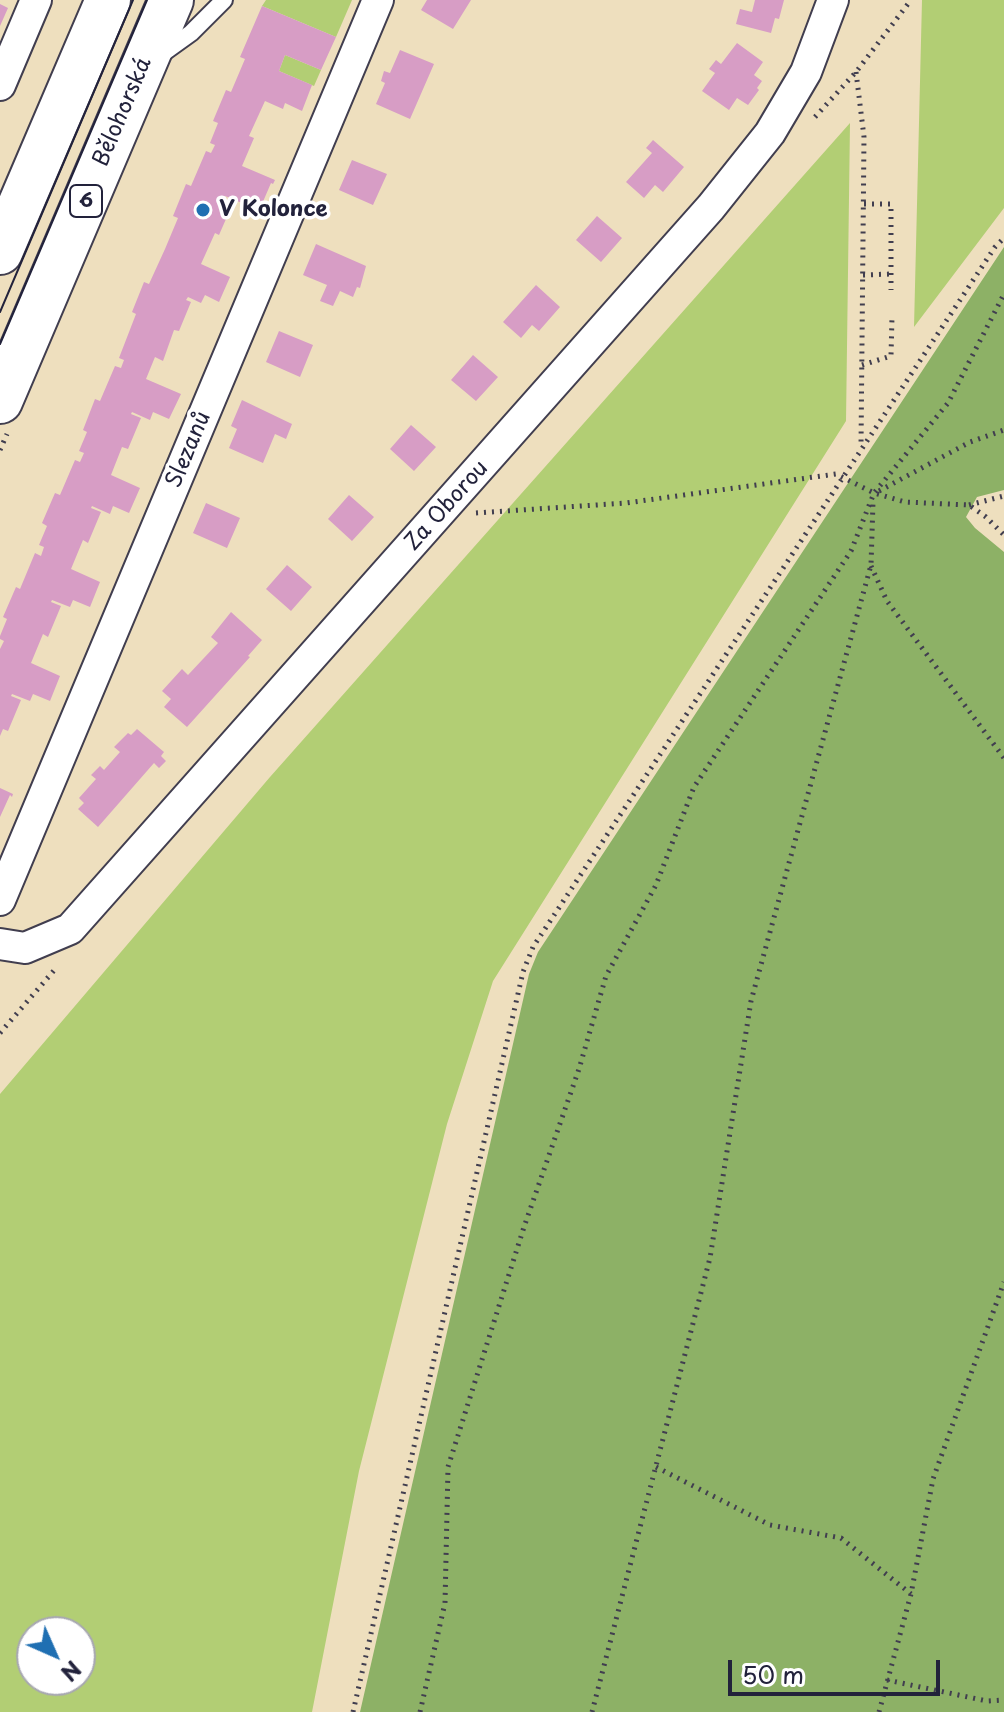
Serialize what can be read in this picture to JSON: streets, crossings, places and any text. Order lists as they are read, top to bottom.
{
  "streets": {
    "main road": ["Bělohorská", "6"],
    "street": ["Slezanů", "Za Oborou"]
  },
  "places": ["V Kolonce"],
  "scale_bar": "50 m",
  "north": "bottom right"
}
